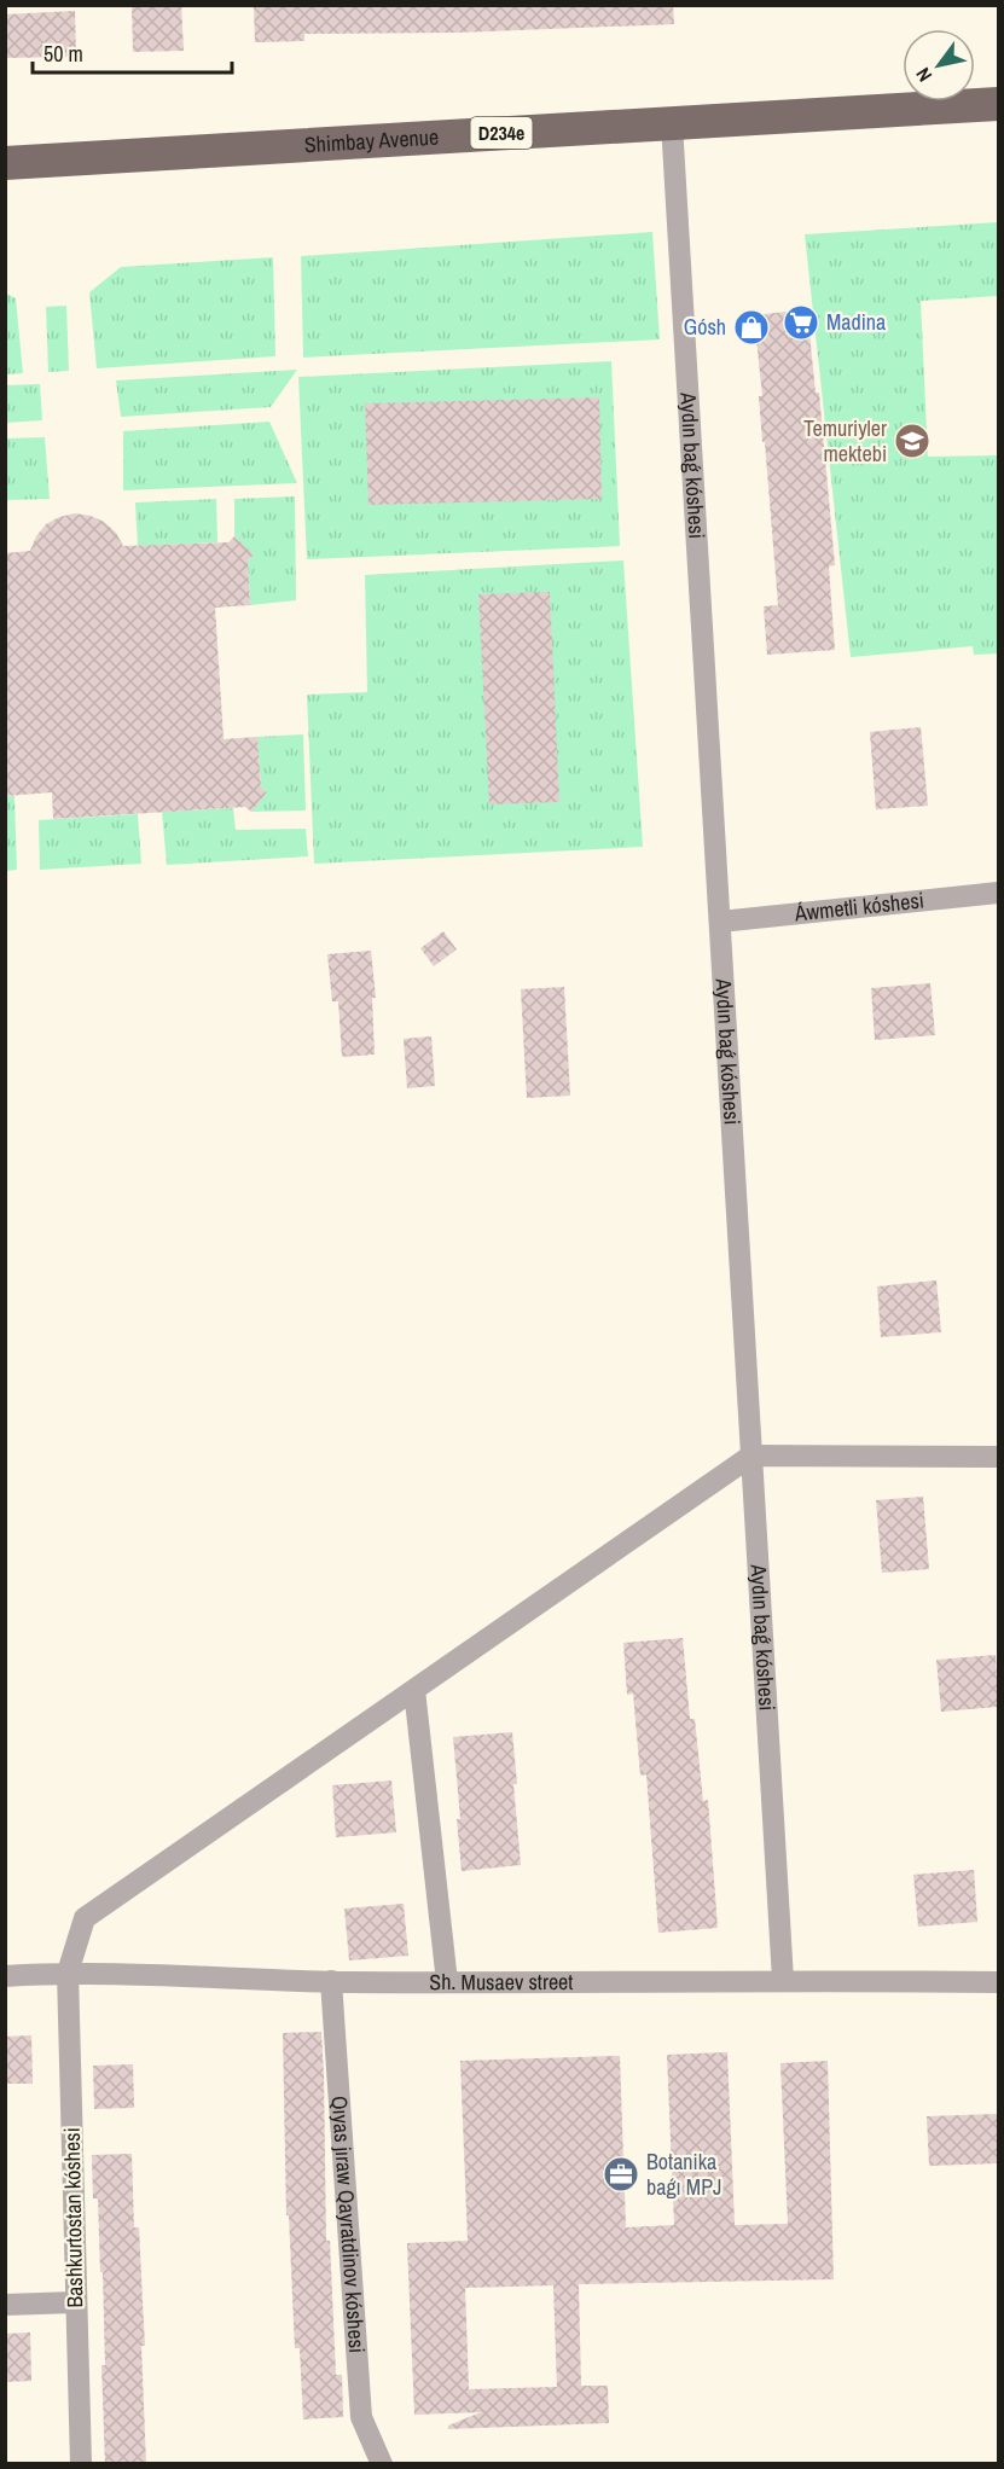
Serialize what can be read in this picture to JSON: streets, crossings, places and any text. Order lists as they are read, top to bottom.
{
  "streets": {
    "main road": ["D234e", "Shimbay Avenue"],
    "street": [
      "Aydın baǵ kóshesi",
      "Áwmetli kóshesi",
      "Sh. Musaev street",
      "Bashkurtostan kóshesi",
      "Qıyas jıraw Qayratdinov kóshesi"
    ]
  },
  "crossings": [
    ["Shimbay Avenue", "Aydın baǵ kóshesi"],
    ["Aydın baǵ kóshesi", "Áwmetli kóshesi"],
    ["Aydın baǵ kóshesi", "Sh. Musaev street"],
    ["Aydın baǵ kóshesi", "Bashkurtostan kóshesi"],
    ["Sh. Musaev street", "Bashkurtostan kóshesi"],
    ["Sh. Musaev street", "Qıyas jıraw Qayratdinov kóshesi"]
  ],
  "places": {
    "supermarket": ["Madina"],
    "shop": ["Gósh"],
    "school or university": ["Temuriyler mektebi"],
    "office": ["Botanika baǵı MPJ"]
  },
  "scale_bar": "50 m",
  "north": "bottom left"
}
